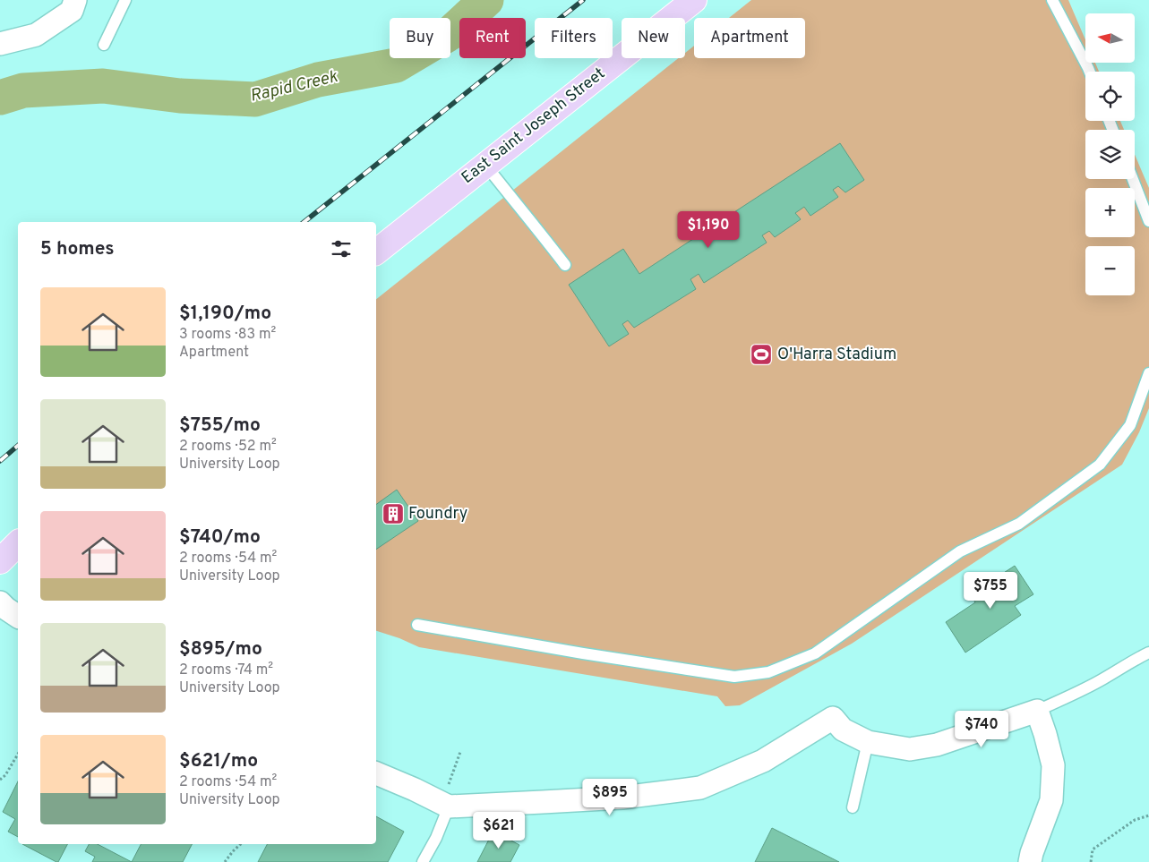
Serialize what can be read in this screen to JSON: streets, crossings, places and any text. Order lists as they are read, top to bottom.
{
  "streets": {
    "main road": ["East Saint Joseph Street"]
  },
  "water": ["Rapid Creek"],
  "places": {
    "sports": ["O'Harra Stadium"],
    "building": ["Foundry"]
  },
  "north": "left",
  "page": {
    "map_buttons": ["+", "−"],
    "chip": [
      "Buy",
      "Rent",
      "Filters",
      "New",
      "Apartment"
    ],
    "price": [
      "$1,190",
      "$755",
      "$740",
      "$895",
      "$621"
    ],
    "heading": "5 homes",
    "list": [
      {
        "name": "$1,190/mo",
        "note": "3 rooms · 83 m² · Apartment"
      },
      {
        "name": "$755/mo",
        "note": "2 rooms · 52 m² · University Loop"
      },
      {
        "name": "$740/mo",
        "note": "2 rooms · 54 m² · University Loop"
      },
      {
        "name": "$895/mo",
        "note": "2 rooms · 74 m² · University Loop"
      },
      {
        "name": "$621/mo",
        "note": "2 rooms · 54 m² · University Loop"
      }
    ]
  }
}
